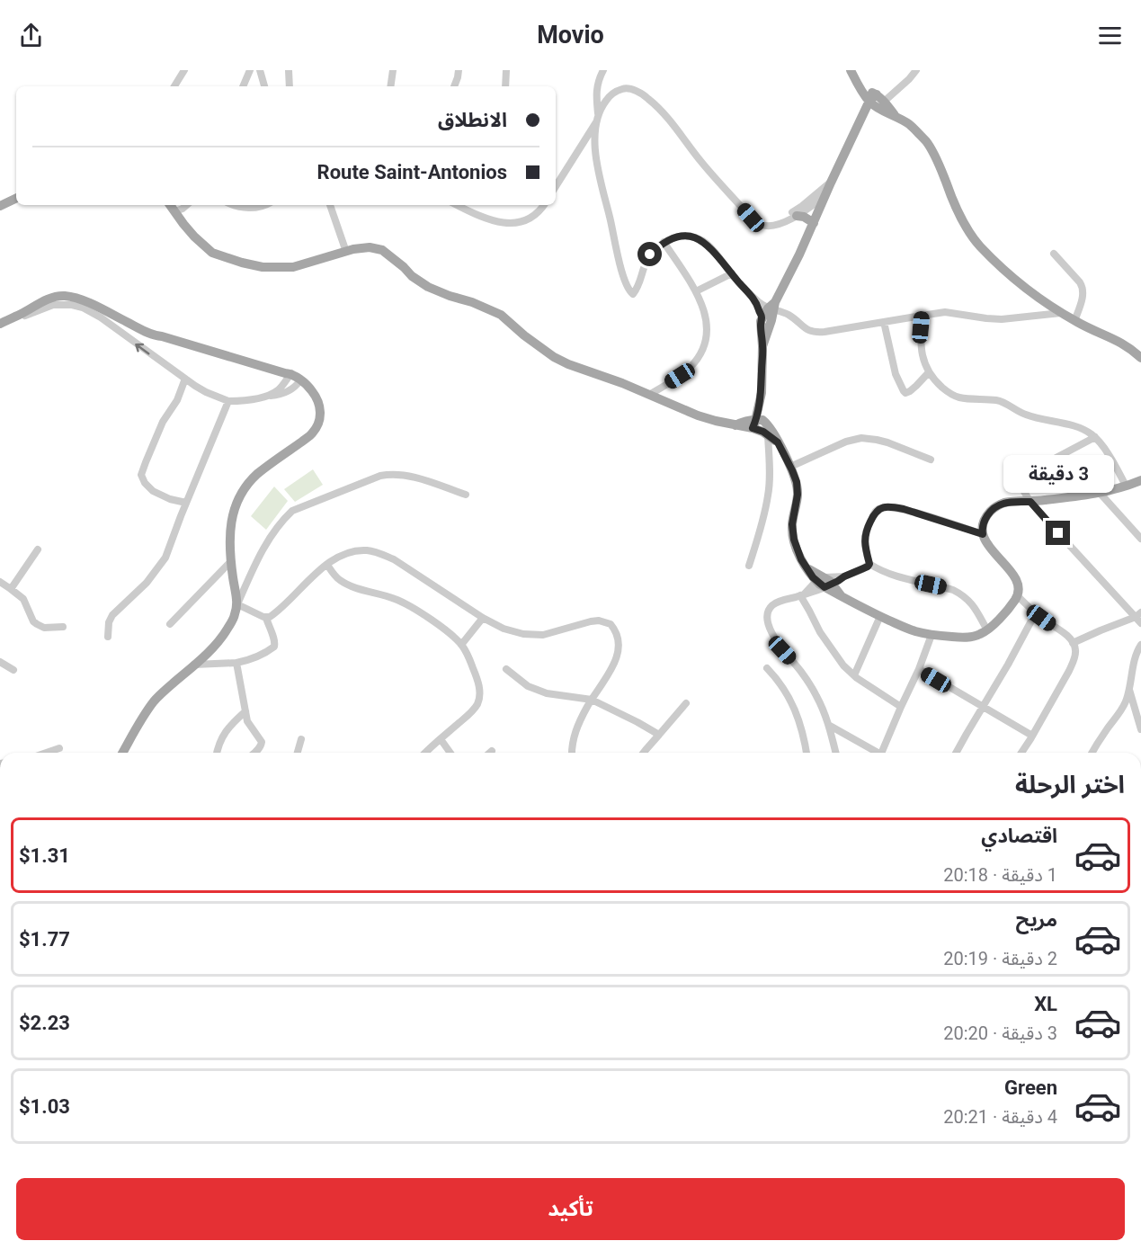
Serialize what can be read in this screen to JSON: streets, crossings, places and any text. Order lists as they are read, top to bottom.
{
  "page": {
    "header": "Movio",
    "banner": ["الانطلاق", "Route Saint-Antonios"],
    "bubble": "3 دقيقة",
    "heading": "اختر الرحلة",
    "list": [
      {
        "name": "اقتصادي",
        "note": "1 دقيقة · 20:18",
        "value": "$1.31"
      },
      {
        "name": "مريح",
        "note": "2 دقيقة · 20:19",
        "value": "$1.77"
      },
      {
        "name": "XL",
        "note": "3 دقيقة · 20:20",
        "value": "$2.23"
      },
      {
        "name": "Green",
        "note": "4 دقيقة · 20:21",
        "value": "$1.03"
      }
    ],
    "buttons": "تأكيد"
  }
}
